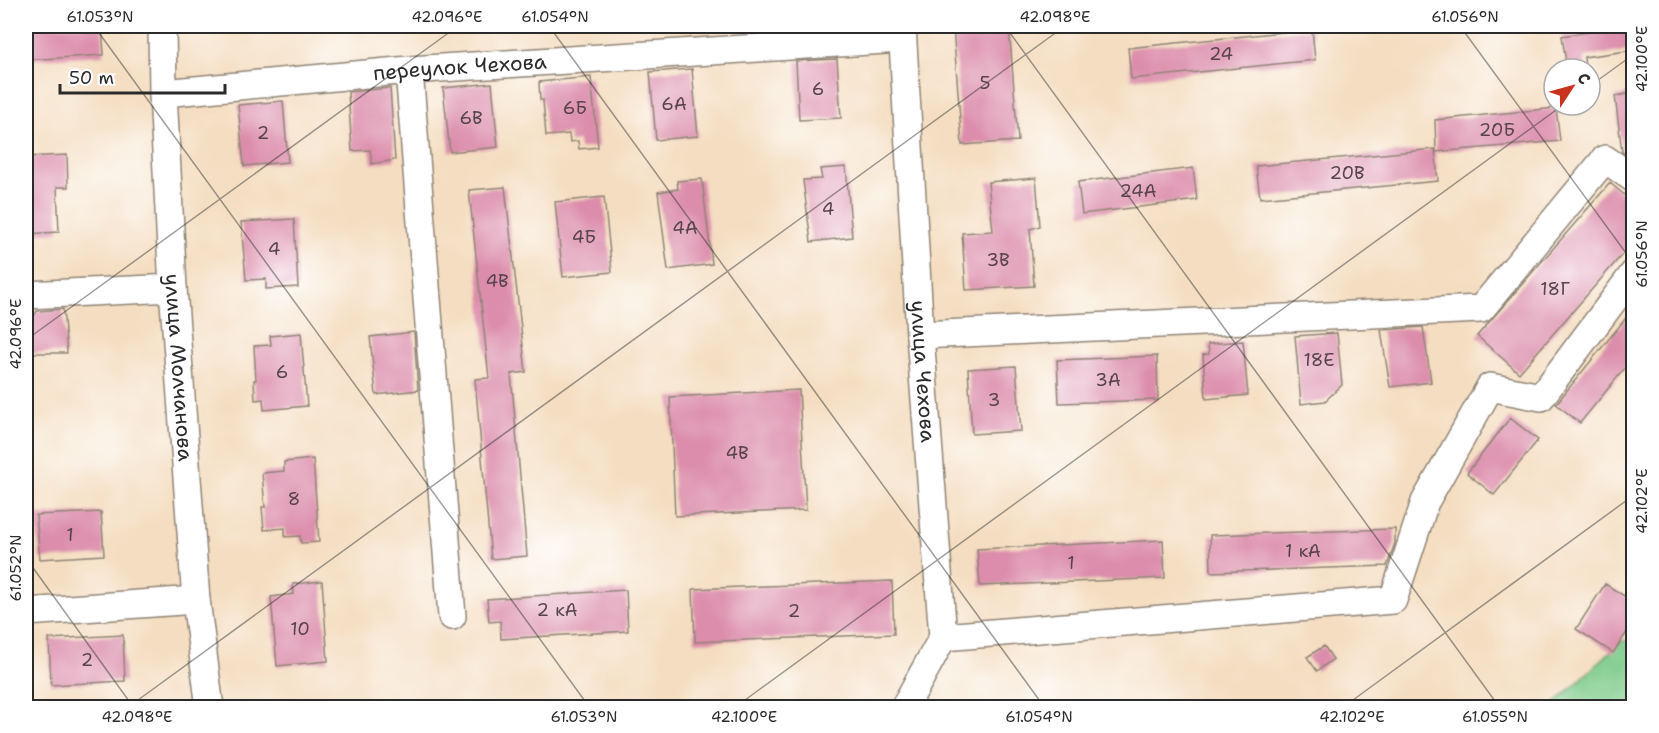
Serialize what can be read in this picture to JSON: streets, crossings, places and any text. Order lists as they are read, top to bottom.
{
  "streets": {
    "street": ["переулок Чехова", "улица Молчанова", "улица Чехова"]
  },
  "crossings": [
    ["переулок Чехова", "улица Молчанова"],
    ["переулок Чехова", "улица Чехова"]
  ],
  "house_numbers": [
    "24",
    "5",
    "6",
    "6А",
    "6Б",
    "6В",
    "20Б",
    "2",
    "20В",
    "24А",
    "4",
    "4А",
    "4Б",
    "4",
    "3В",
    "4В",
    "18Г",
    "18Е",
    "6",
    "3А",
    "3",
    "4В",
    "8",
    "1",
    "1 кА",
    "1",
    "2 кА",
    "2",
    "10",
    "2"
  ],
  "scale_bar": "50 m",
  "north": "top right",
  "coordinates": [
    "61.053°N",
    "42.096°E",
    "61.054°N",
    "42.098°E",
    "61.056°N",
    "42.100°E",
    "42.102°E",
    "61.052°N",
    "61.055°N"
  ]
}
